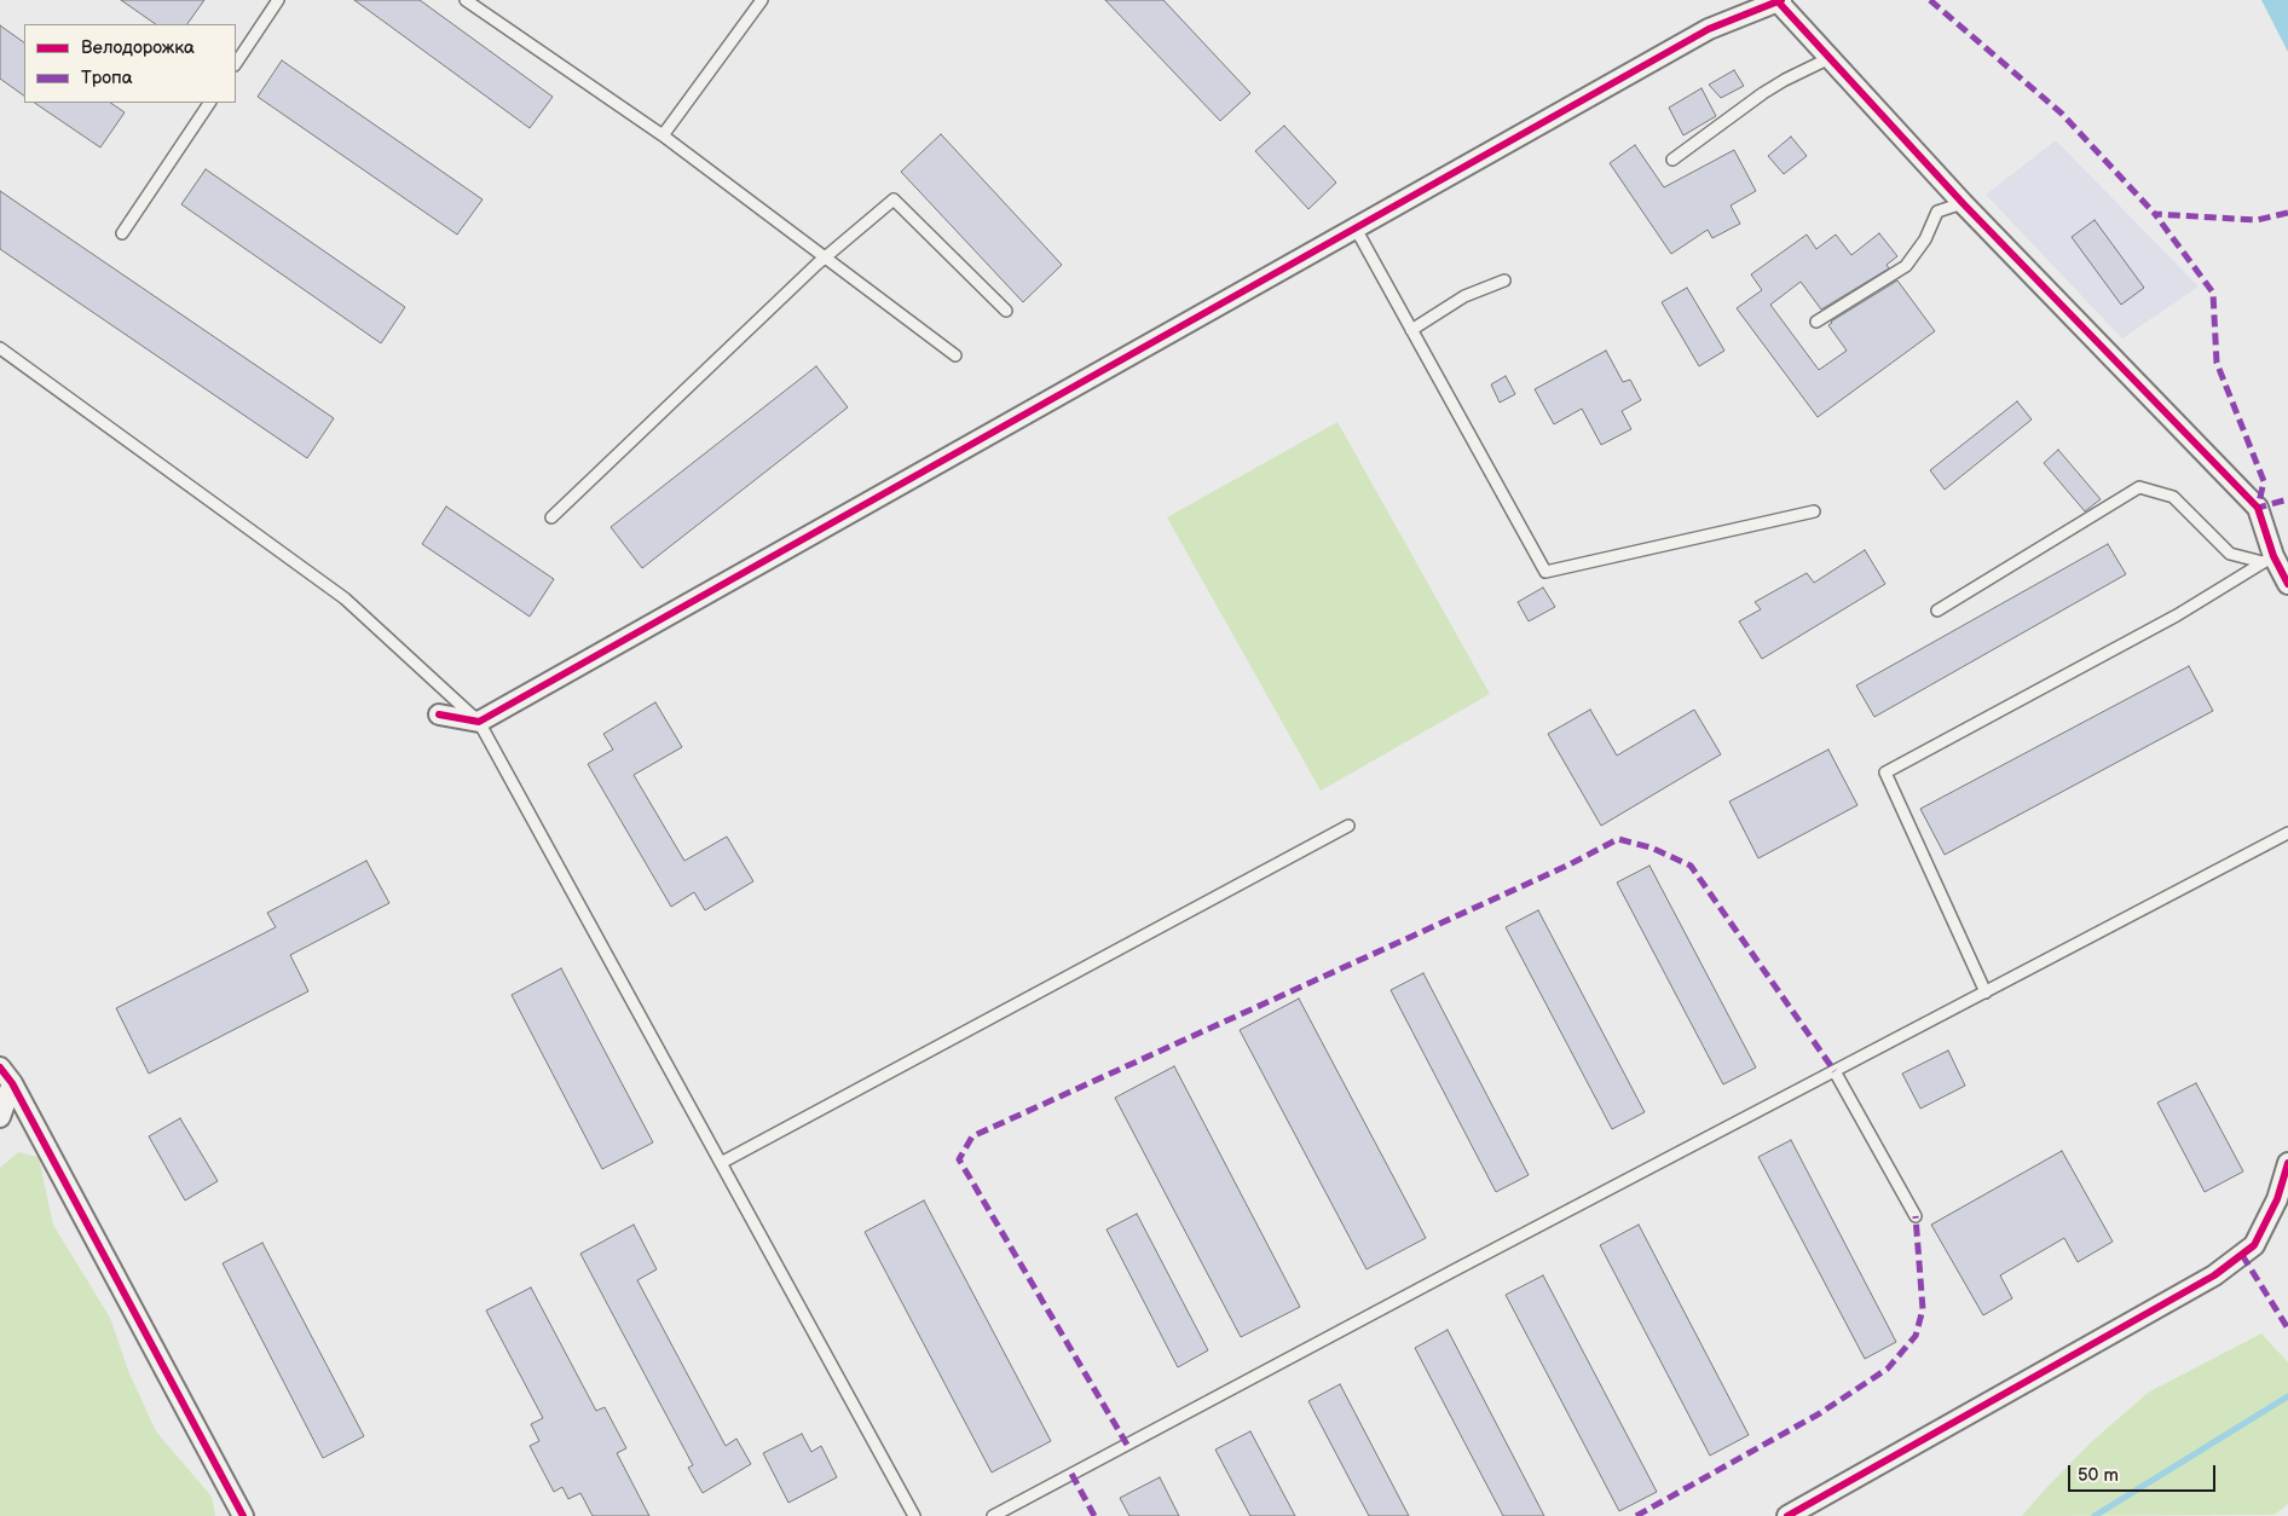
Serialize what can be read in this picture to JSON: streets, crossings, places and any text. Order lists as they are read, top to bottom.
{
  "legend": ["Велодорожка", "Тропа"],
  "scale_bar": "50 m"
}
